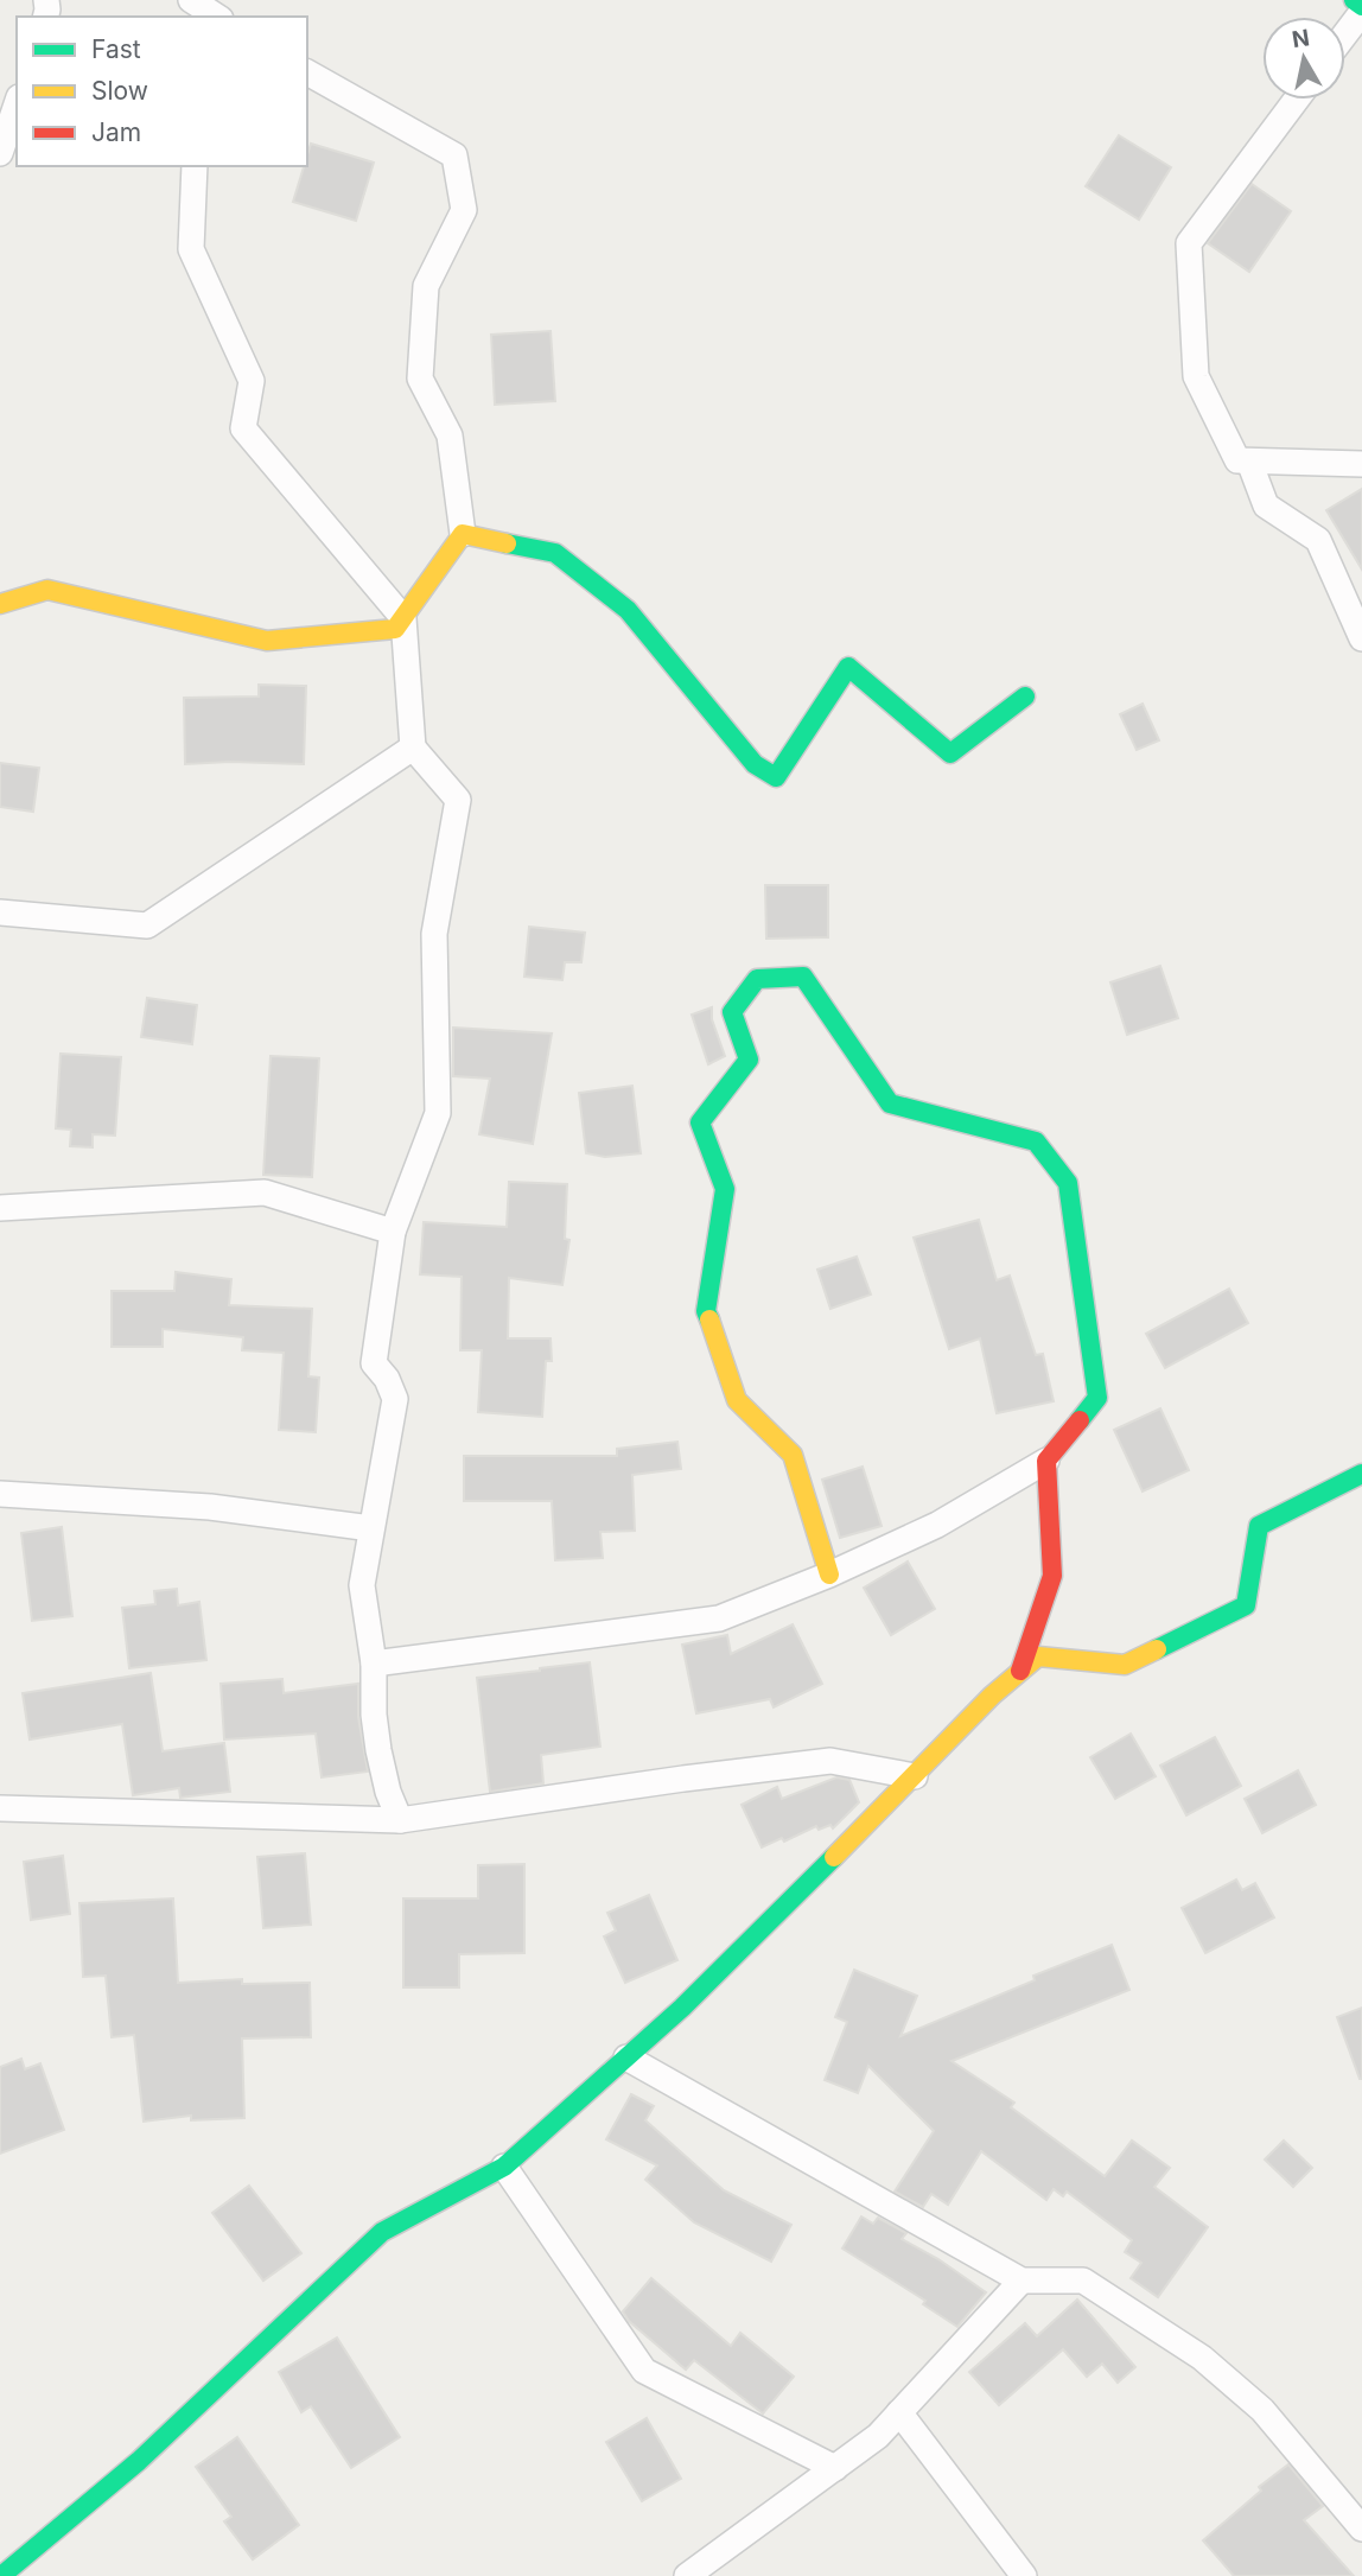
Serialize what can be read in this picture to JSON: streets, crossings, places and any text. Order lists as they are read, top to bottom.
{
  "legend": ["Fast", "Slow", "Jam"],
  "north": "top"
}
